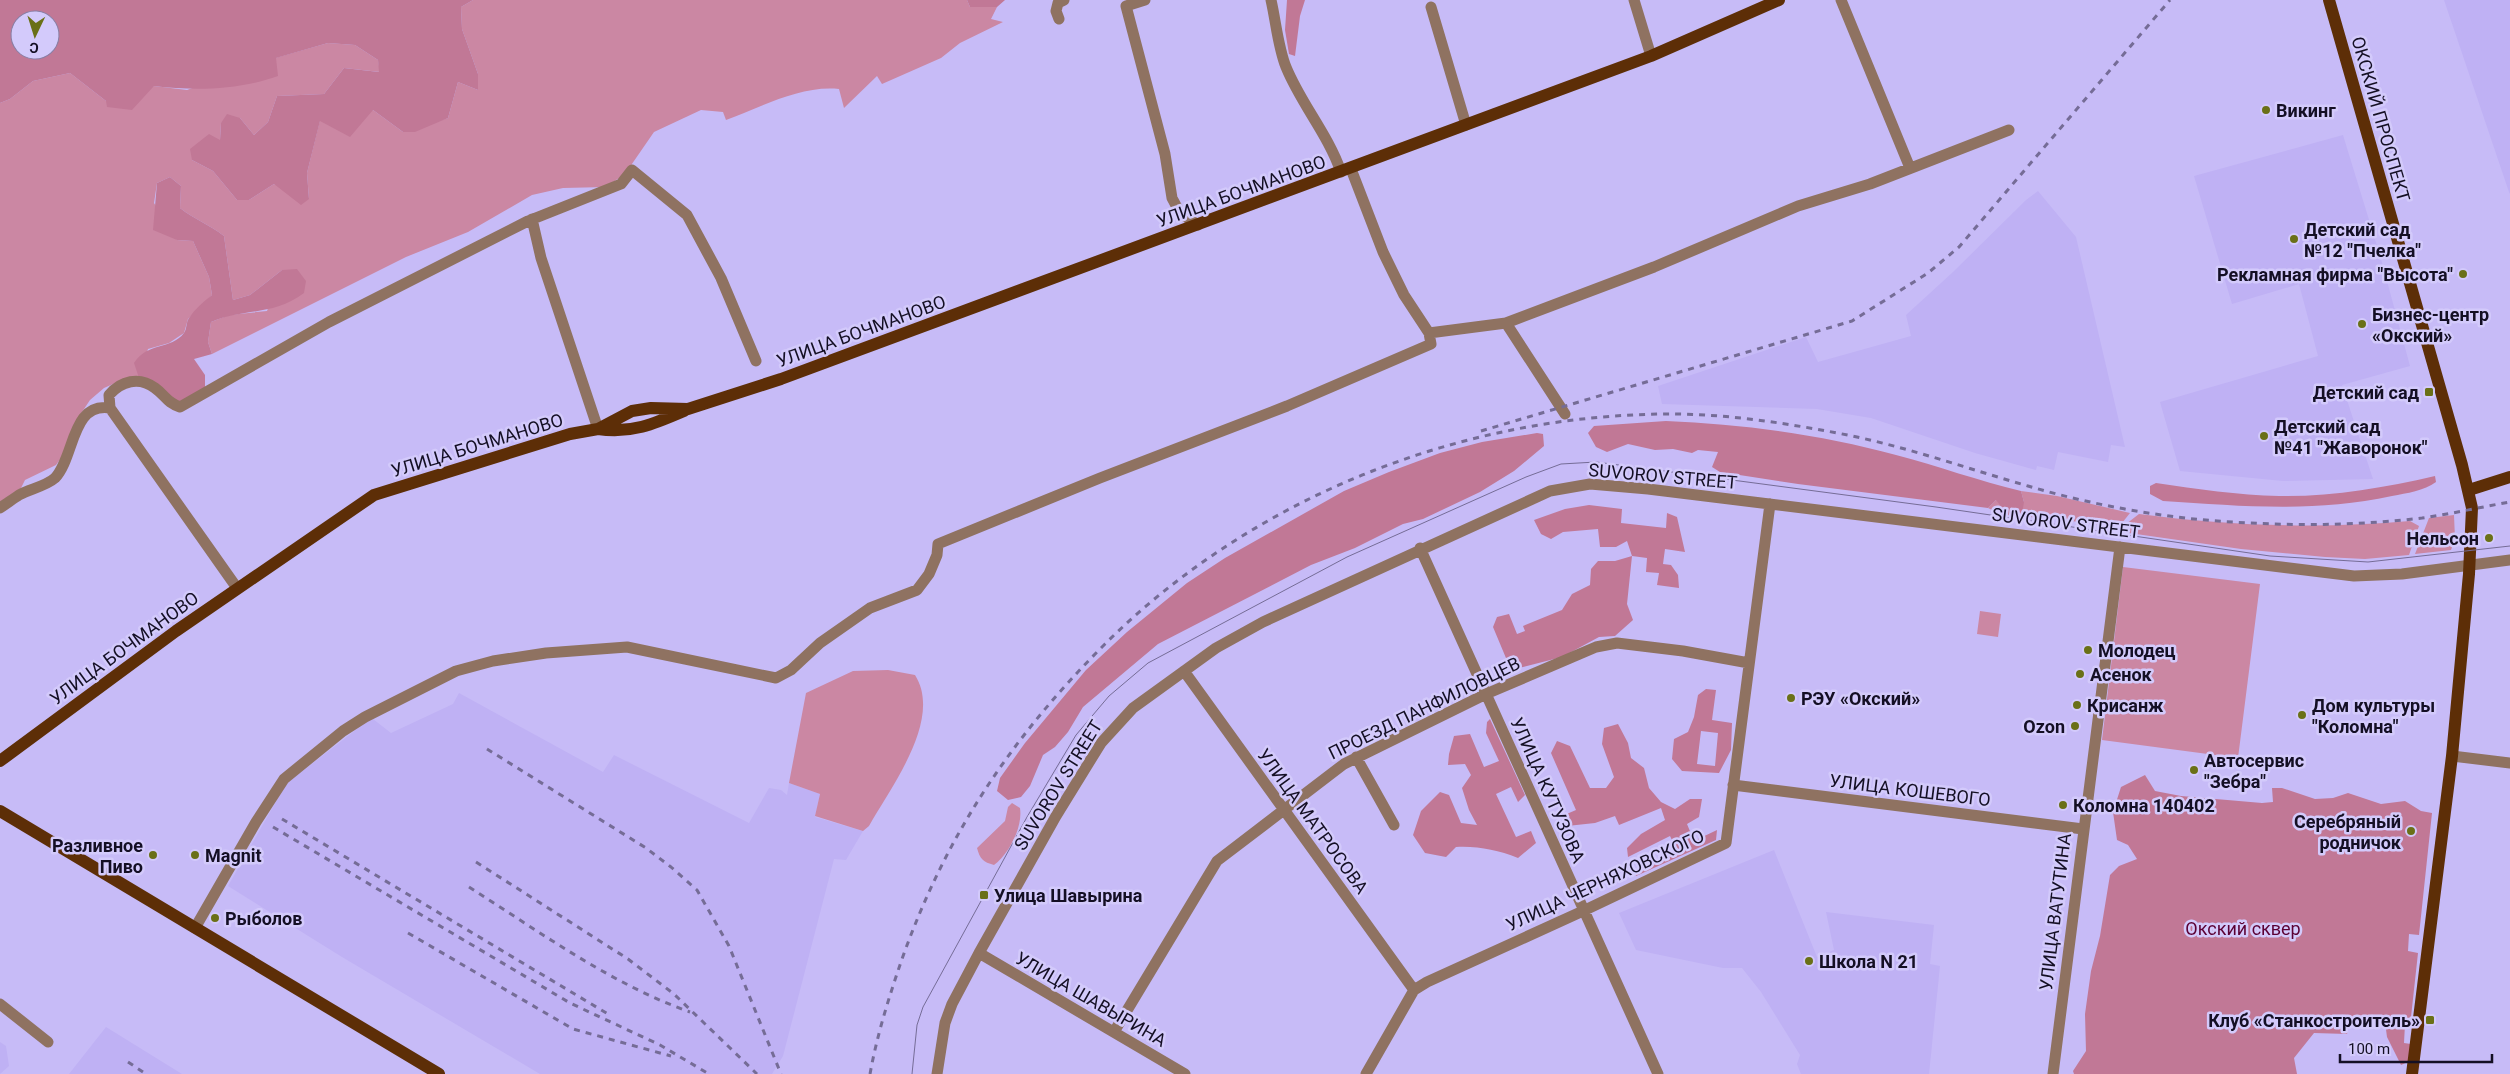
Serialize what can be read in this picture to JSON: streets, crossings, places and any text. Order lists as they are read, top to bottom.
{
  "streets": {
    "main road": ["ОКСКИЙ ПРОСПЕКТ", "УЛИЦА БОЧМАНОВО"],
    "street": [
      "SUVOROV STREET",
      "ПРОЕЗД ПАНФИЛОВЦЕВ",
      "УЛИЦА КУТУЗОВА",
      "УЛИЦА КОШЕВОГО",
      "УЛИЦА МАТРОСОВА",
      "УЛИЦА ЧЕРНЯХОВСКОГО",
      "УЛИЦА ВАТУТИНА",
      "УЛИЦА ШАВЫРИНА"
    ]
  },
  "crossings": [
    ["ОКСКИЙ ПРОСПЕКТ", "SUVOROV STREET"],
    ["SUVOROV STREET", "УЛИЦА КУТУЗОВА"],
    ["SUVOROV STREET", "УЛИЦА МАТРОСОВА"],
    ["SUVOROV STREET", "УЛИЦА ЧЕРНЯХОВСКОГО"],
    ["SUVOROV STREET", "УЛИЦА ВАТУТИНА"],
    ["SUVOROV STREET", "УЛИЦА ШАВЫРИНА"],
    ["ПРОЕЗД ПАНФИЛОВЦЕВ", "УЛИЦА КУТУЗОВА"],
    ["ПРОЕЗД ПАНФИЛОВЦЕВ", "УЛИЦА МАТРОСОВА"],
    ["ПРОЕЗД ПАНФИЛОВЦЕВ", "УЛИЦА ЧЕРНЯХОВСКОГО"],
    ["ПРОЕЗД ПАНФИЛОВЦЕВ", "УЛИЦА ШАВЫРИНА"],
    ["УЛИЦА КУТУЗОВА", "УЛИЦА ЧЕРНЯХОВСКОГО"],
    ["УЛИЦА КОШЕВОГО", "УЛИЦА ЧЕРНЯХОВСКОГО"],
    ["УЛИЦА КОШЕВОГО", "УЛИЦА ВАТУТИНА"],
    ["УЛИЦА МАТРОСОВА", "УЛИЦА ЧЕРНЯХОВСКОГО"]
  ],
  "parks": ["Окский сквер"],
  "places": {
    "other": [
      "Викинг",
      "Детский сад №12 \"Пчелка\"",
      "Рекламная фирма \"Высота\"",
      "Бизнес-центр «Окский»",
      "Детский сад №41 \"Жаворонок\"",
      "Нельсон",
      "Молодец",
      "Асенок",
      "РЭУ «Окский»",
      "Крисанж",
      "Дом культуры \"Коломна\"",
      "Ozon",
      "Автосервис \"Зебра\"",
      "Коломна 140402",
      "Серебряный родничок",
      "Разливное Пиво",
      "Magnit",
      "Рыболов",
      "Школа N 21"
    ],
    "transit": ["Детский сад", "Улица Шавырина", "Клуб «Станкостроитель»"]
  },
  "scale_bar": "100 m",
  "north": "bottom"
}
